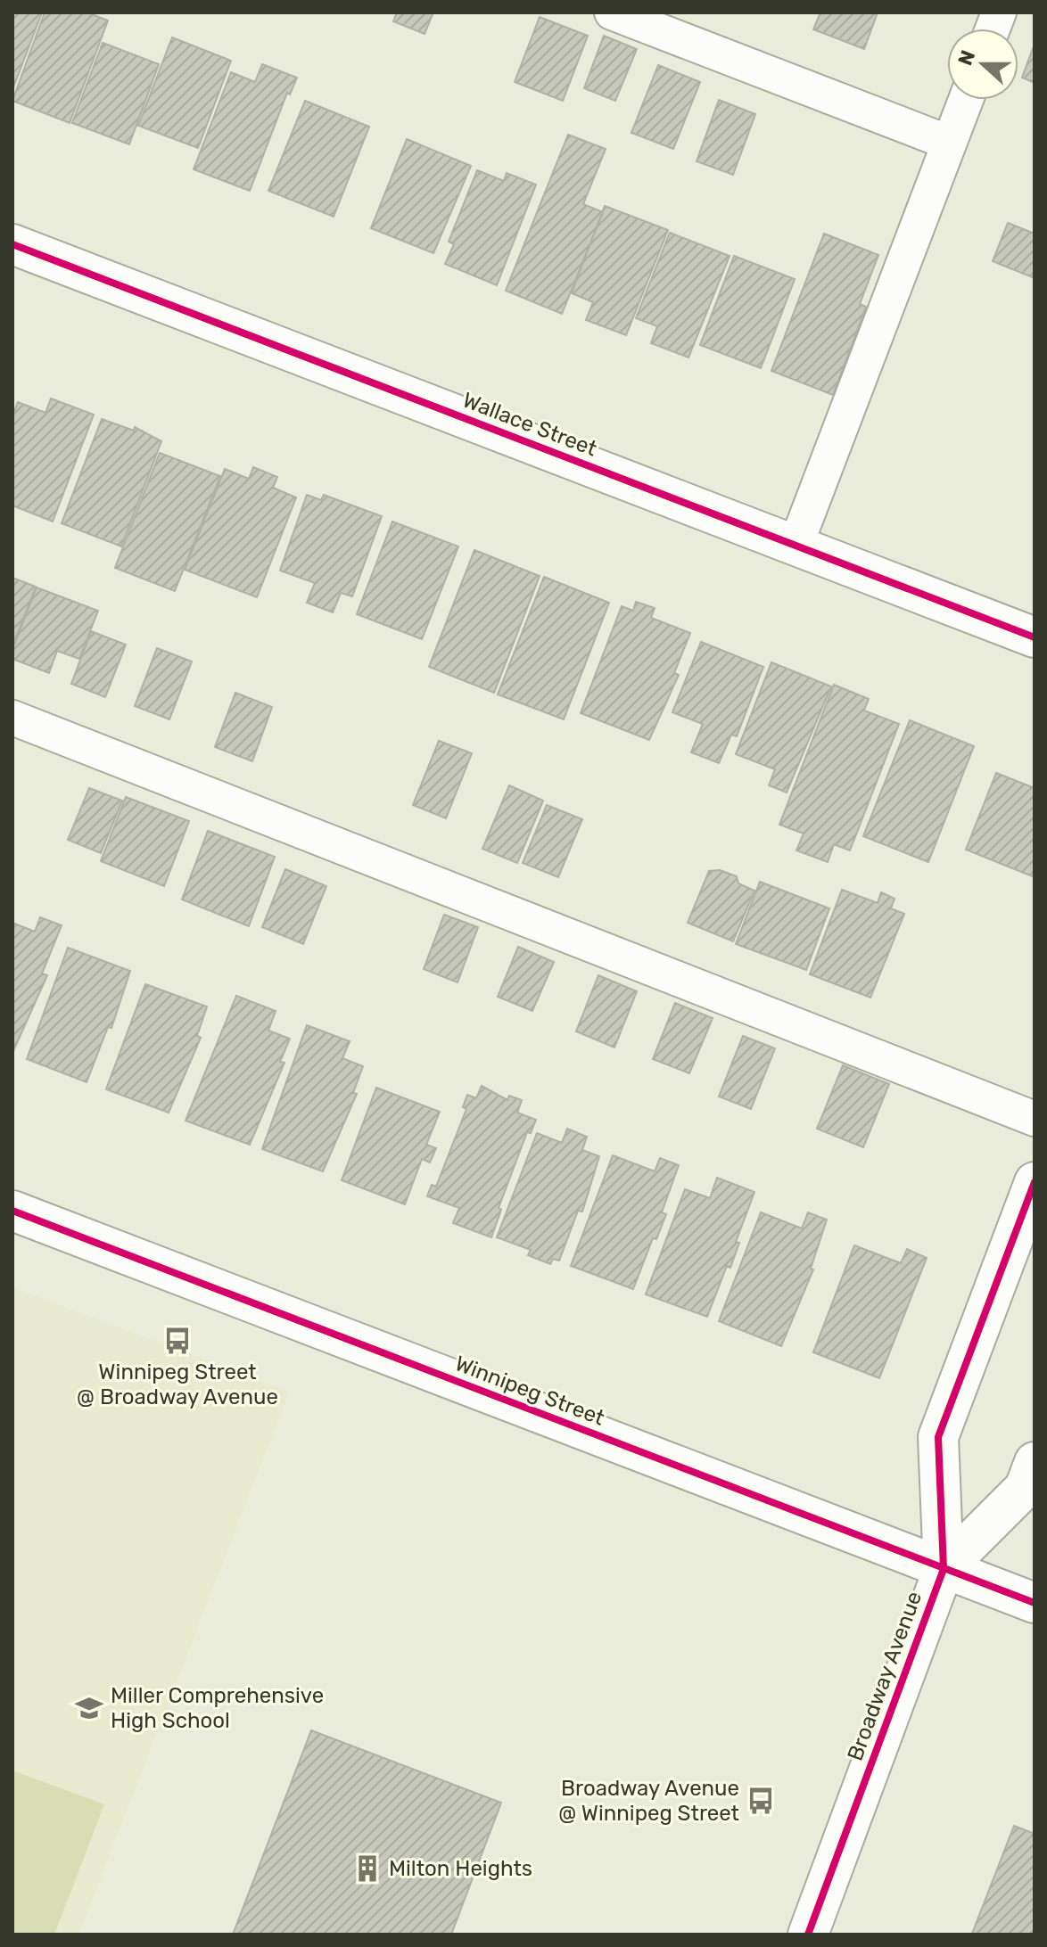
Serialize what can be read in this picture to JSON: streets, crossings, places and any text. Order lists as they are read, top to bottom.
{
  "streets": {
    "street": ["Wallace Street", "Winnipeg Street", "Broadway Avenue"]
  },
  "crossings": [
    ["Winnipeg Street", "Broadway Avenue"]
  ],
  "places": {
    "bus stop": ["Winnipeg Street @ Broadway Avenue", "Broadway Avenue @ Winnipeg Street"],
    "school or university": ["Miller Comprehensive High School"],
    "building": ["Milton Heights"]
  },
  "north": "left"
}
